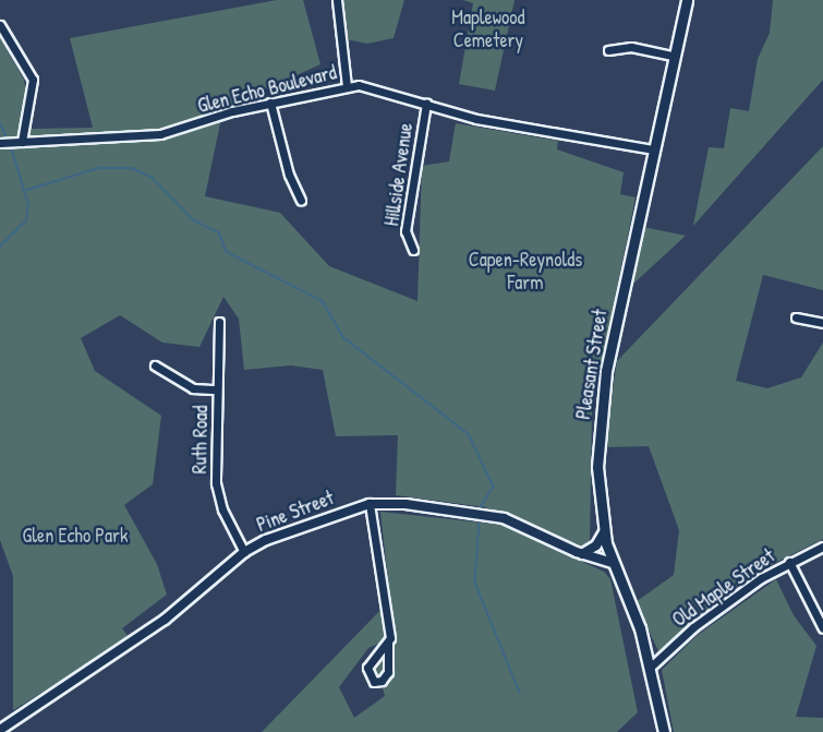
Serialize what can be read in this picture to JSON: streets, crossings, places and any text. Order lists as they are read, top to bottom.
{
  "streets": {
    "main road": ["Pleasant Street"],
    "street": [
      "Glen Echo Boulevard",
      "Hillside Avenue",
      "Ruth Road",
      "Pine Street",
      "Old Maple Street"
    ]
  },
  "crossings": [
    ["Glen Echo Boulevard", "Hillside Avenue"],
    ["Glen Echo Boulevard", "Pleasant Street"],
    ["Pleasant Street", "Pine Street"],
    ["Pleasant Street", "Old Maple Street"],
    ["Ruth Road", "Pine Street"]
  ],
  "parks": ["Maplewood Cemetery", "Capen-Reynolds Farm", "Glen Echo Park"]
}
